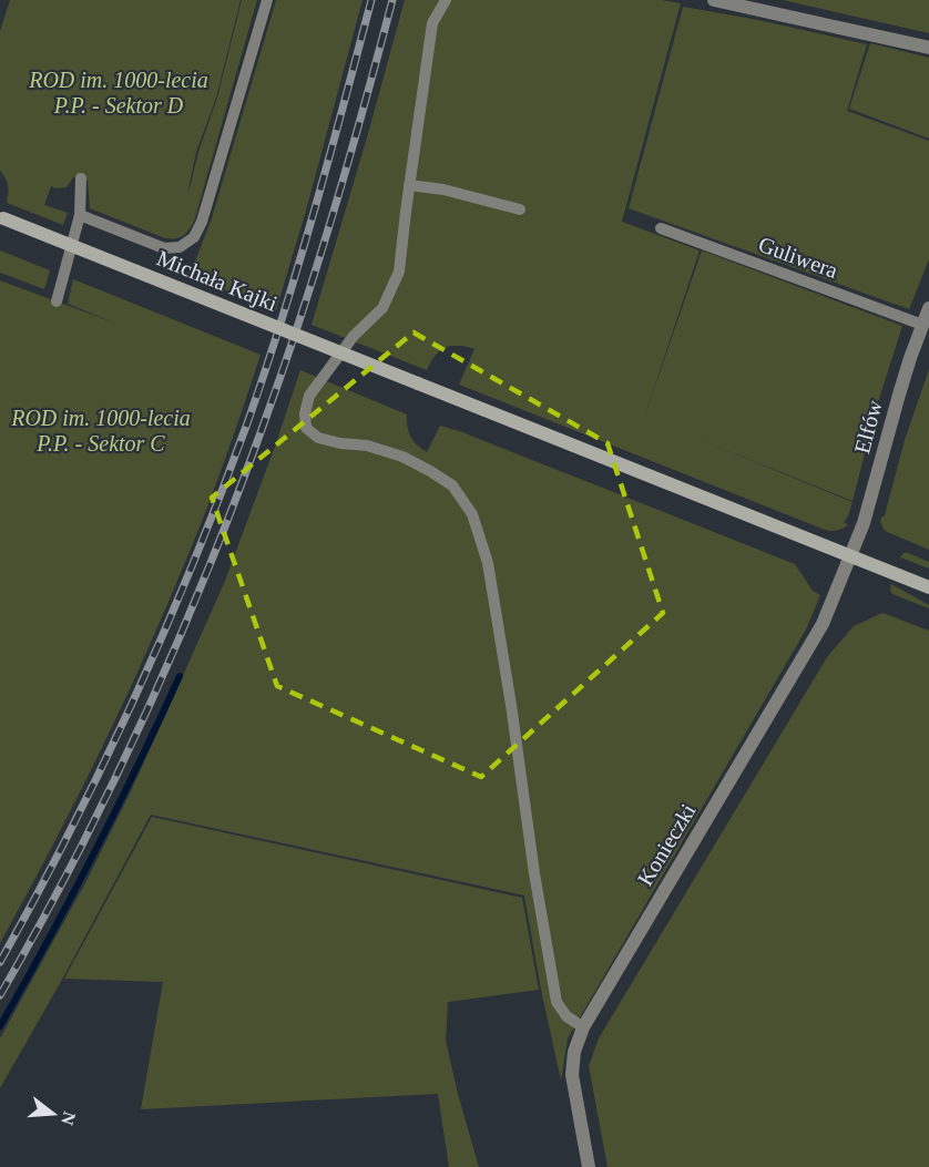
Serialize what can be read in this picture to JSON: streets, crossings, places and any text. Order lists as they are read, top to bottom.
{
  "streets": {
    "street": ["Michała Kajki", "Elfów", "Konieczki"],
    "lane": ["Guliwera"]
  },
  "crossings": [
    ["Guliwera", "Elfów"],
    ["Michała Kajki", "Elfów"],
    ["Michała Kajki", "Konieczki"],
    ["Elfów", "Konieczki"]
  ],
  "parks": ["ROD im. 1000-lecia P.P. - Sektor D", "ROD im. 1000-lecia P.P. - Sektor C"],
  "north": "right"
}
